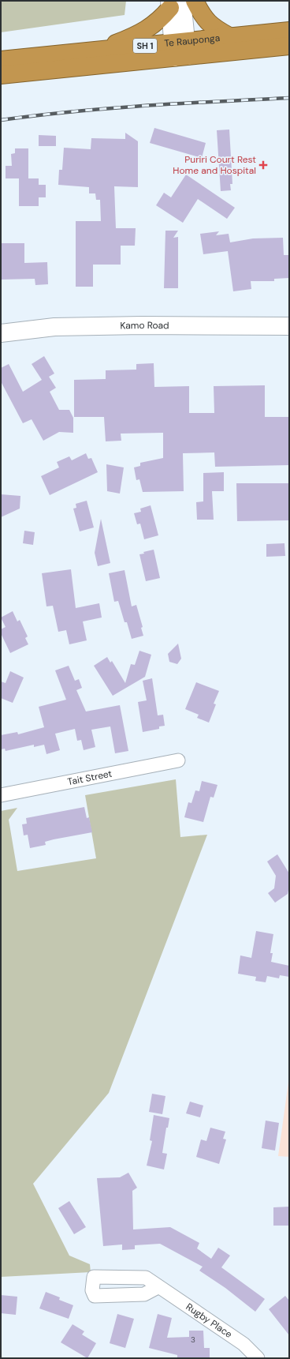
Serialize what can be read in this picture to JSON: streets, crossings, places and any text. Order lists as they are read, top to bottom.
{
  "streets": {
    "highway": ["Te Rauponga", "SH 1"],
    "main road": ["Kamo Road"],
    "street": ["Tait Street", "Rugby Place"]
  },
  "places": {
    "health": ["Puriri Court Rest Home and Hospital"]
  },
  "house_numbers": ["3"]
}
